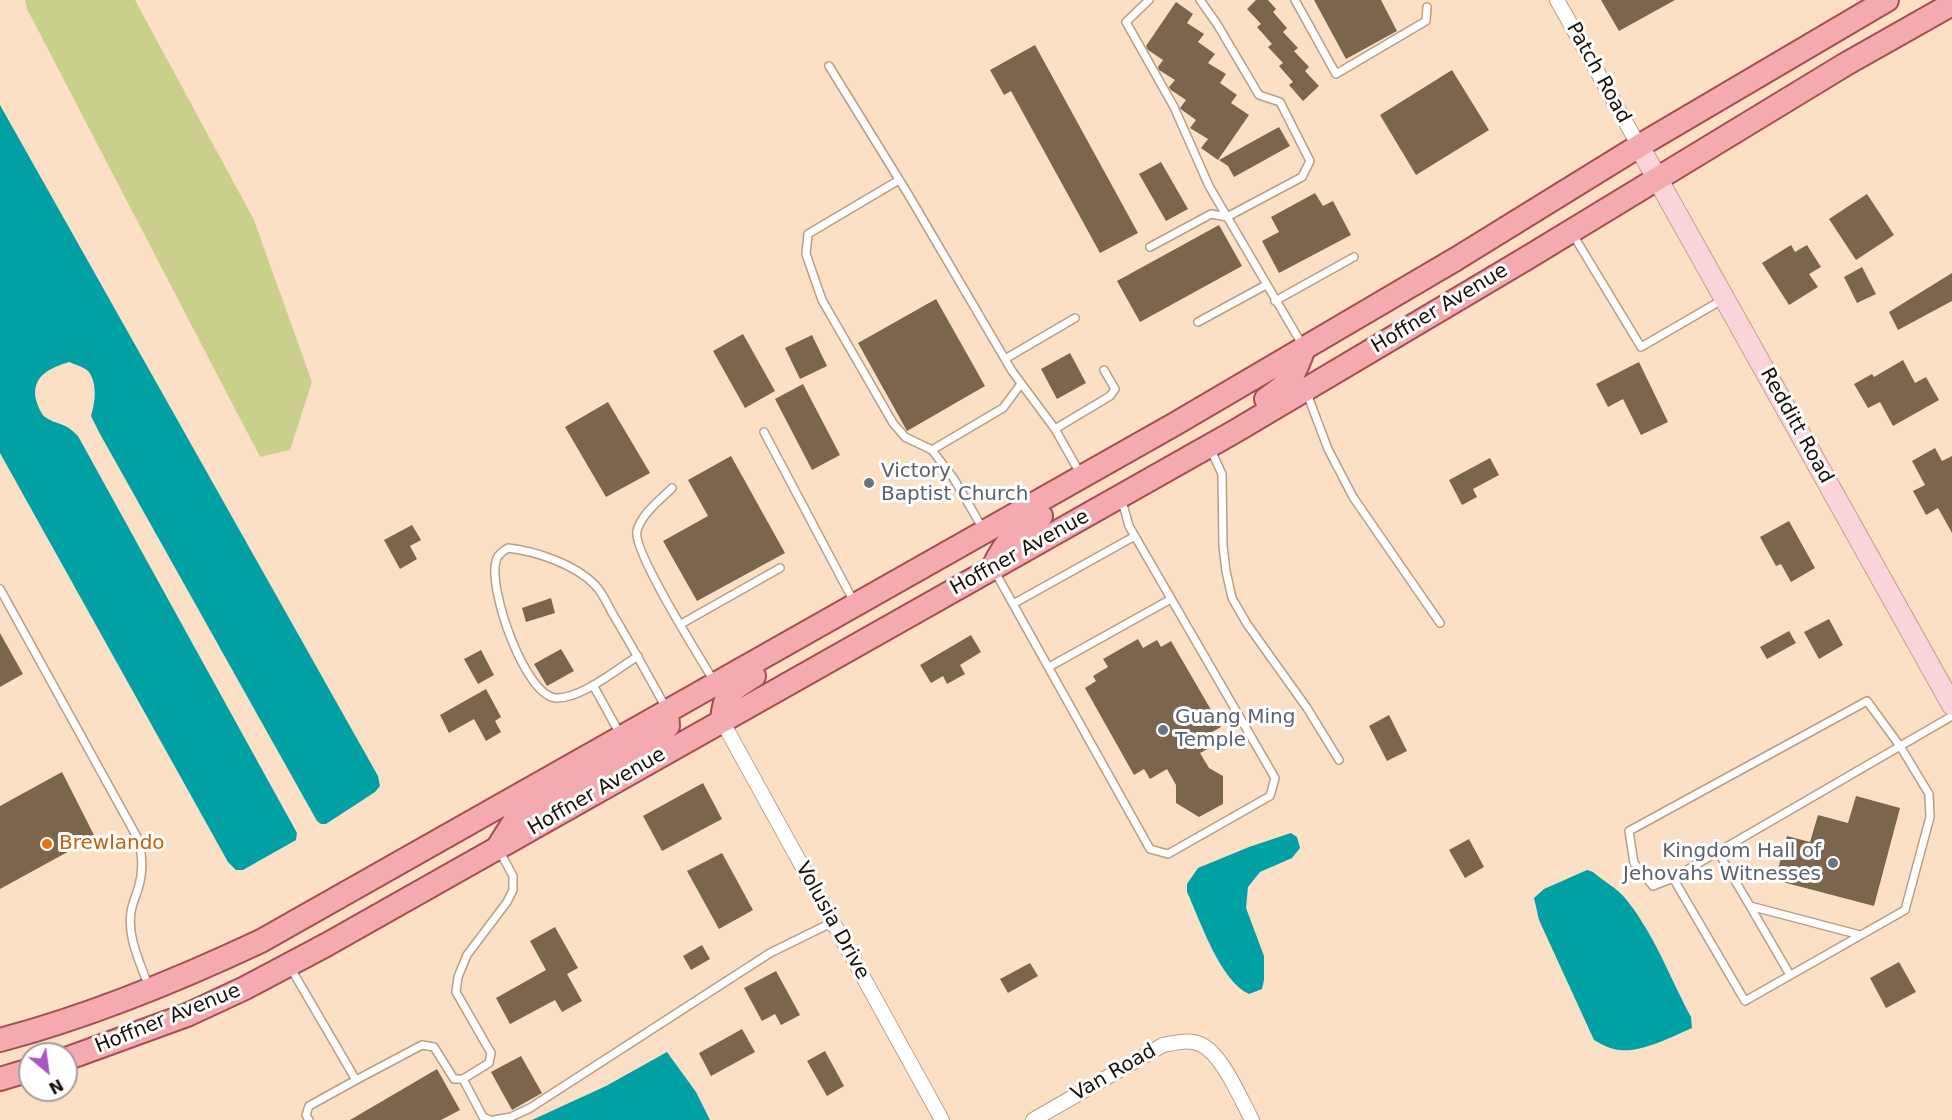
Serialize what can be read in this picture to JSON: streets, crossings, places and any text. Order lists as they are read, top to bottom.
{
  "streets": {
    "main road": ["Hoffner Avenue"],
    "street": [
      "Patch Road",
      "Redditt Road",
      "Volusia Drive",
      "Van Road"
    ]
  },
  "crossings": [
    ["Patch Road", "Hoffner Avenue"],
    ["Patch Road", "Redditt Road"],
    ["Hoffner Avenue", "Redditt Road"],
    ["Hoffner Avenue", "Volusia Drive"]
  ],
  "places": [
    "Victory Baptist Church",
    "Guang Ming Temple",
    "Brewlando",
    "Kingdom Hall of Jehovahs Witnesses"
  ],
  "north": "bottom right"
}
